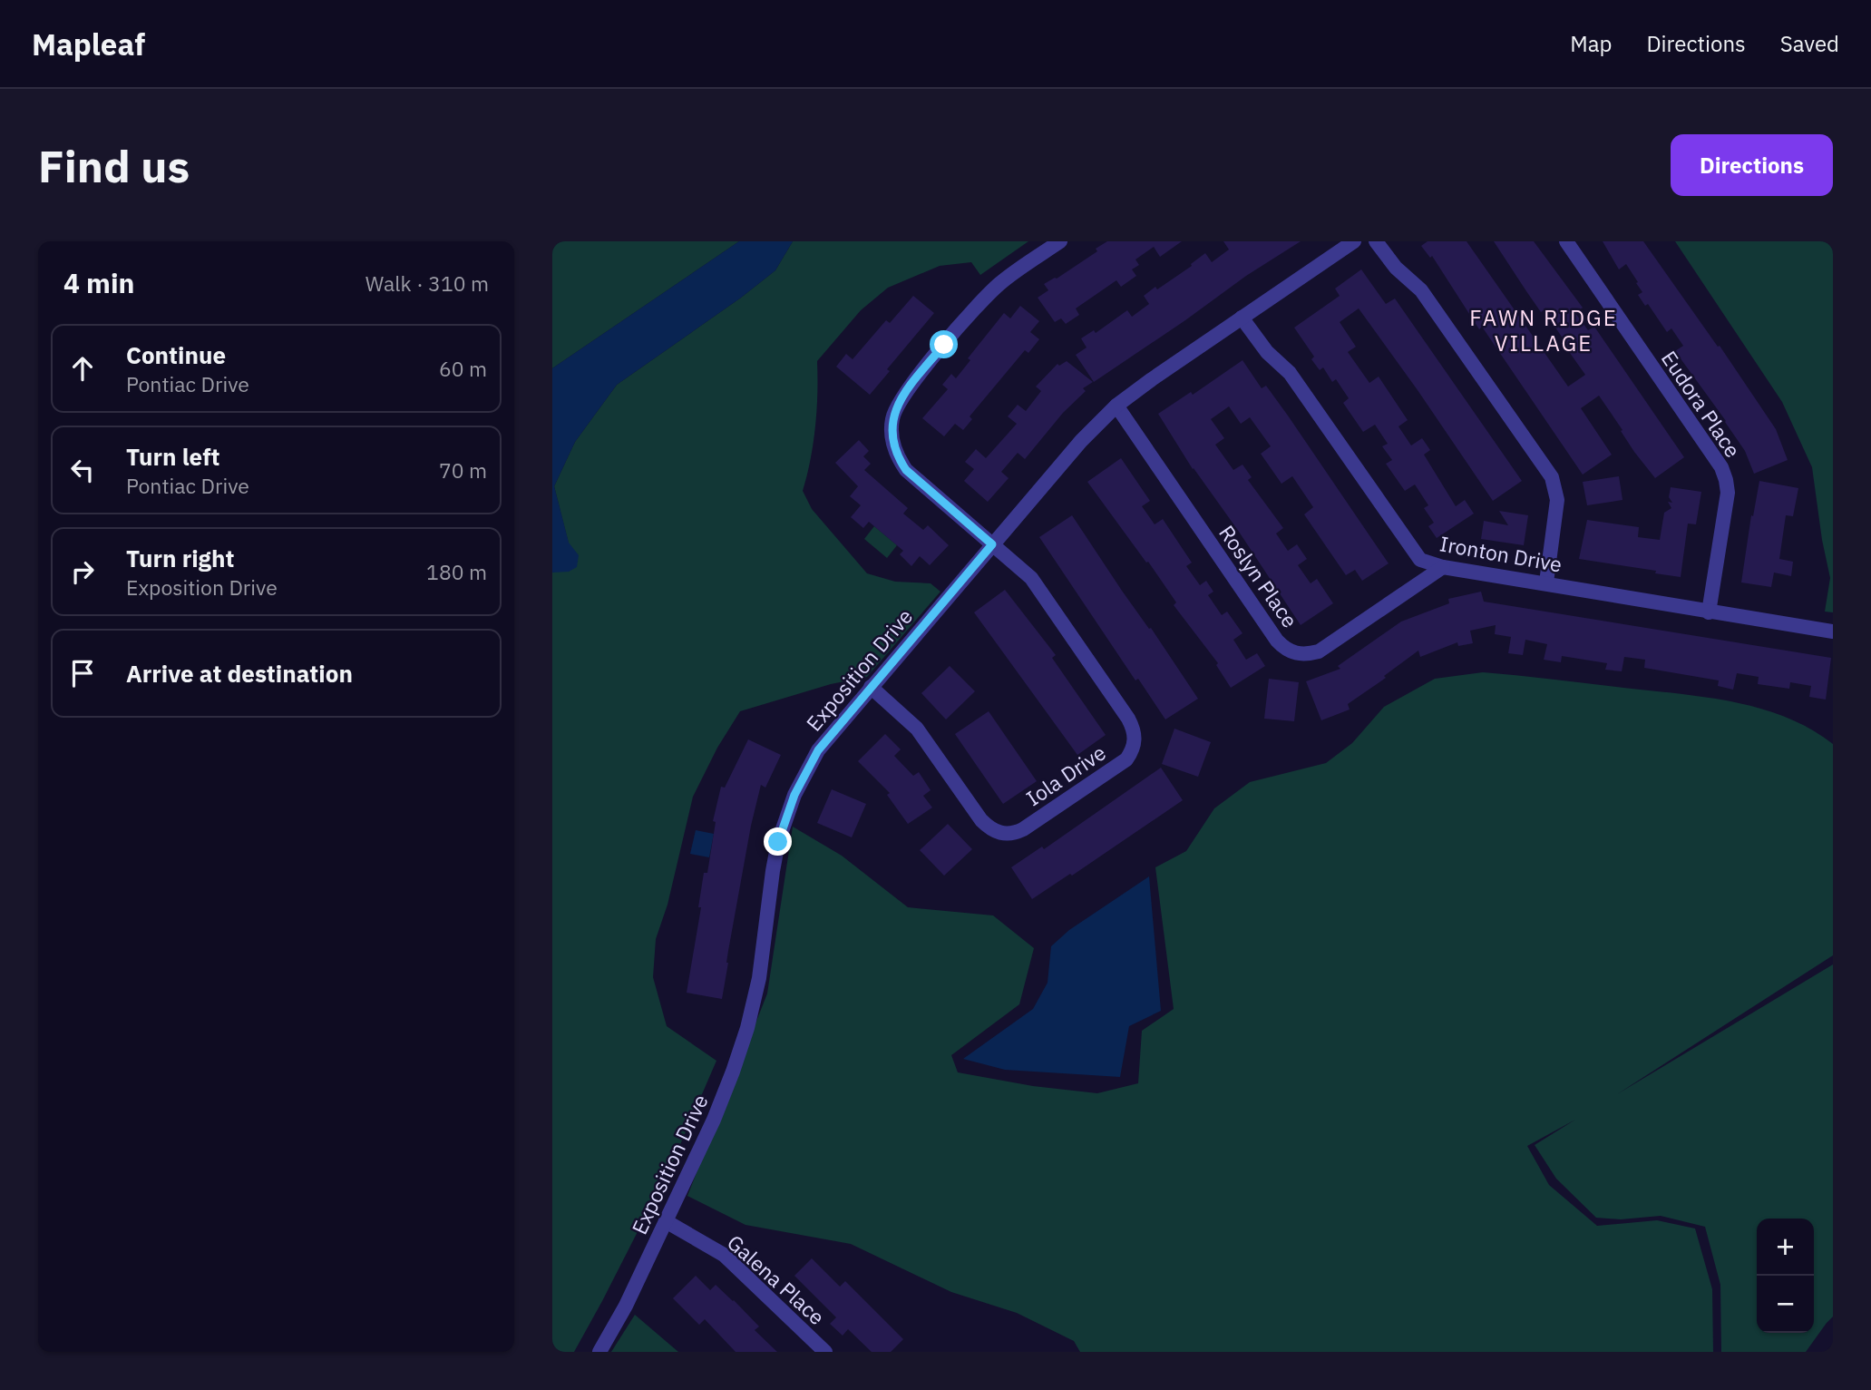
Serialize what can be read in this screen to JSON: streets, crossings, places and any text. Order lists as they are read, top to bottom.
{
  "streets": {
    "street": [
      "Eudora Place",
      "Ironton Drive",
      "Roslyn Place",
      "Exposition Drive",
      "Iola Drive",
      "Galena Place"
    ]
  },
  "crossings": [
    ["Eudora Place", "Ironton Drive"],
    ["Ironton Drive", "Roslyn Place"],
    ["Ironton Drive", "Exposition Drive"],
    ["Roslyn Place", "Exposition Drive"],
    ["Exposition Drive", "Iola Drive"],
    ["Exposition Drive", "Galena Place"]
  ],
  "districts": ["FAWN RIDGE VILLAGE"],
  "page": {
    "header": "Mapleaf",
    "nav": ["Map", "Directions", "Saved"],
    "buttons": "Directions",
    "title": "Find us",
    "heading": ["4 min", "Walk · 310 m"],
    "list": [
      ["Continue", "Pontiac Drive", "60 m"],
      ["Turn left", "Pontiac Drive", "70 m"],
      ["Turn right", "Exposition Drive", "180 m"],
      "Arrive at destination"
    ],
    "map_buttons": ["+", "−"]
  }
}
